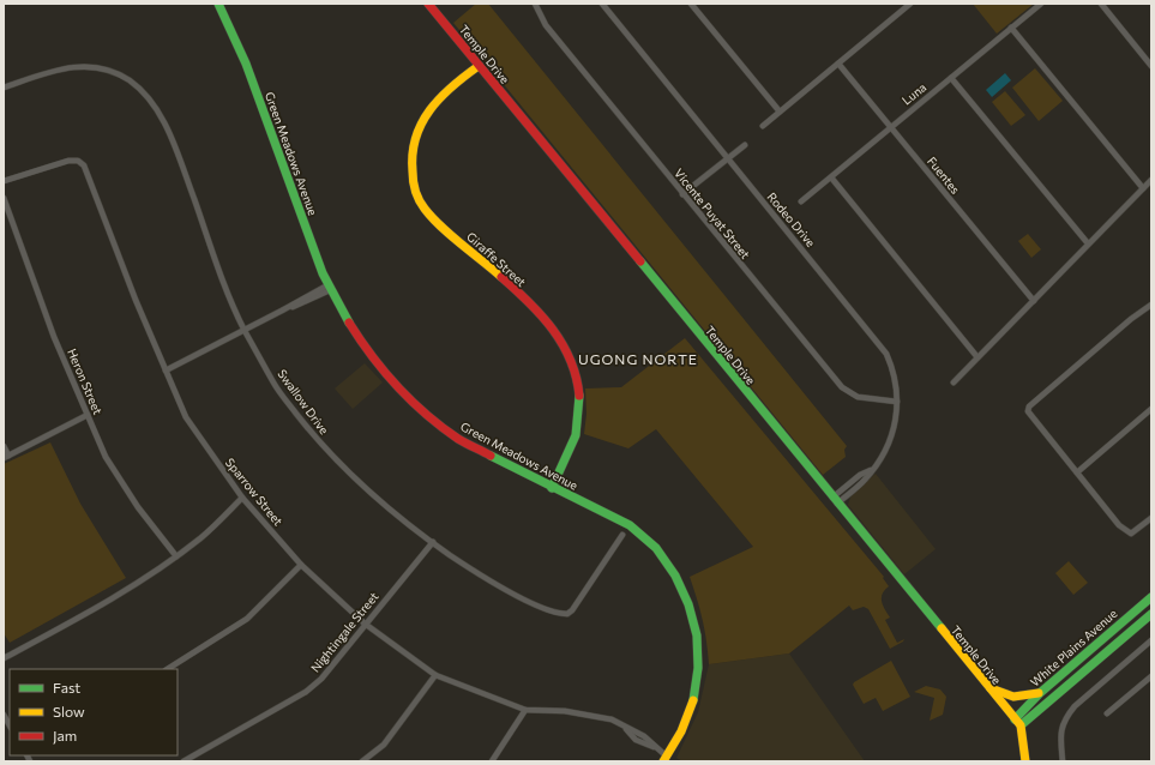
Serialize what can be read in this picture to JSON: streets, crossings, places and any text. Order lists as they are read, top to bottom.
{
  "streets": {
    "street": [
      "Temple Drive",
      "Luna",
      "Green Meadows Avenue",
      "Fuentes",
      "Vicente Puyat Street",
      "Rodeo Drive",
      "Giraffe Street",
      "Heron Street",
      "Swallow Drive",
      "Sparrow Street",
      "Nightingale Street",
      "White Plains Avenue"
    ]
  },
  "crossings": [
    ["Temple Drive", "Rodeo Drive"],
    ["Temple Drive", "Giraffe Street"],
    ["Temple Drive", "White Plains Avenue"],
    ["Luna", "Fuentes"],
    ["Green Meadows Avenue", "Giraffe Street"],
    ["Green Meadows Avenue", "Sparrow Street"],
    ["Vicente Puyat Street", "Rodeo Drive"],
    ["Swallow Drive", "Nightingale Street"],
    ["Sparrow Street", "Nightingale Street"]
  ],
  "districts": ["UGONG NORTE"],
  "legend": ["Fast", "Slow", "Jam"]
}
